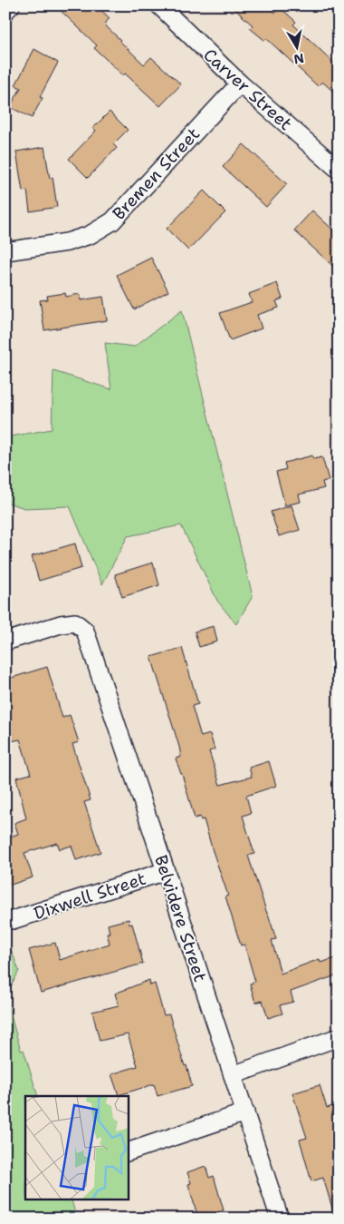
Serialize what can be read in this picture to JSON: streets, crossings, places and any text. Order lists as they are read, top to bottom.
{
  "streets": {
    "street": [
      "Carver Street",
      "Bremen Street",
      "Dixwell Street",
      "Belvidere Street"
    ]
  },
  "crossings": [
    ["Carver Street", "Bremen Street"],
    ["Dixwell Street", "Belvidere Street"]
  ],
  "north": "bottom"
}
